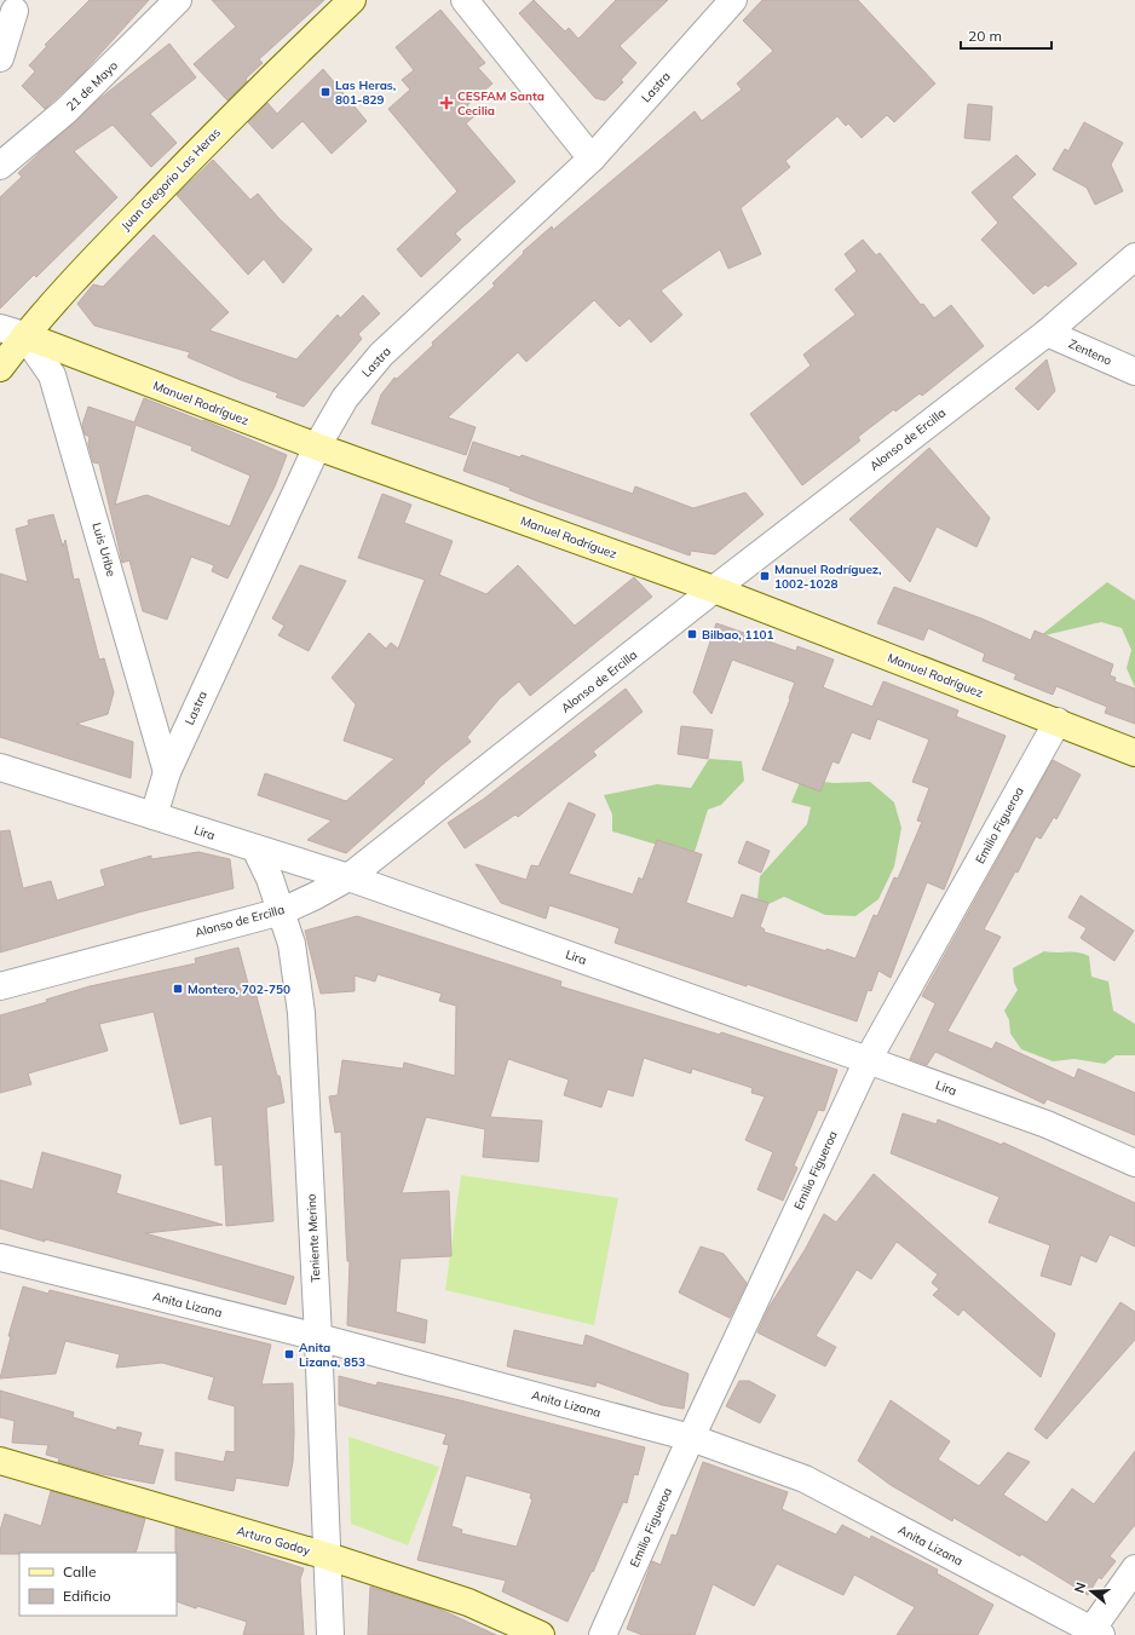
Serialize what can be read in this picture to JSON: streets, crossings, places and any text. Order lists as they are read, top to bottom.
{
  "streets": {
    "main road": ["Juan Gregorio Las Heras", "Manuel Rodríguez", "Arturo Godoy"],
    "street": [
      "21 de Mayo",
      "Lastra",
      "Zenteno",
      "Alonso de Ercilla",
      "Luis Uribe",
      "Emilio Figueroa",
      "Lira",
      "Teniente Merino",
      "Anita Lizana"
    ]
  },
  "crossings": [
    ["Lastra", "Manuel Rodríguez"],
    ["Lastra", "Luis Uribe"],
    ["Lastra", "Lira"],
    ["Juan Gregorio Las Heras", "Manuel Rodríguez"],
    ["Juan Gregorio Las Heras", "Luis Uribe"],
    ["Zenteno", "Alonso de Ercilla"],
    ["Manuel Rodríguez", "Alonso de Ercilla"],
    ["Manuel Rodríguez", "Luis Uribe"],
    ["Manuel Rodríguez", "Emilio Figueroa"],
    ["Alonso de Ercilla", "Lira"],
    ["Alonso de Ercilla", "Teniente Merino"],
    ["Emilio Figueroa", "Lira"],
    ["Emilio Figueroa", "Anita Lizana"],
    ["Lira", "Teniente Merino"],
    ["Teniente Merino", "Anita Lizana"],
    ["Teniente Merino", "Arturo Godoy"]
  ],
  "places": {
    "transit": [
      "Las Heras, 801-829",
      "Manuel Rodríguez, 1002-1028",
      "Bilbao, 1101",
      "Montero, 702-750",
      "Anita Lizana, 853"
    ],
    "health": ["CESFAM Santa Cecilia"]
  },
  "legend": ["Calle", "Edificio"],
  "scale_bar": "20 m",
  "north": "left"
}
